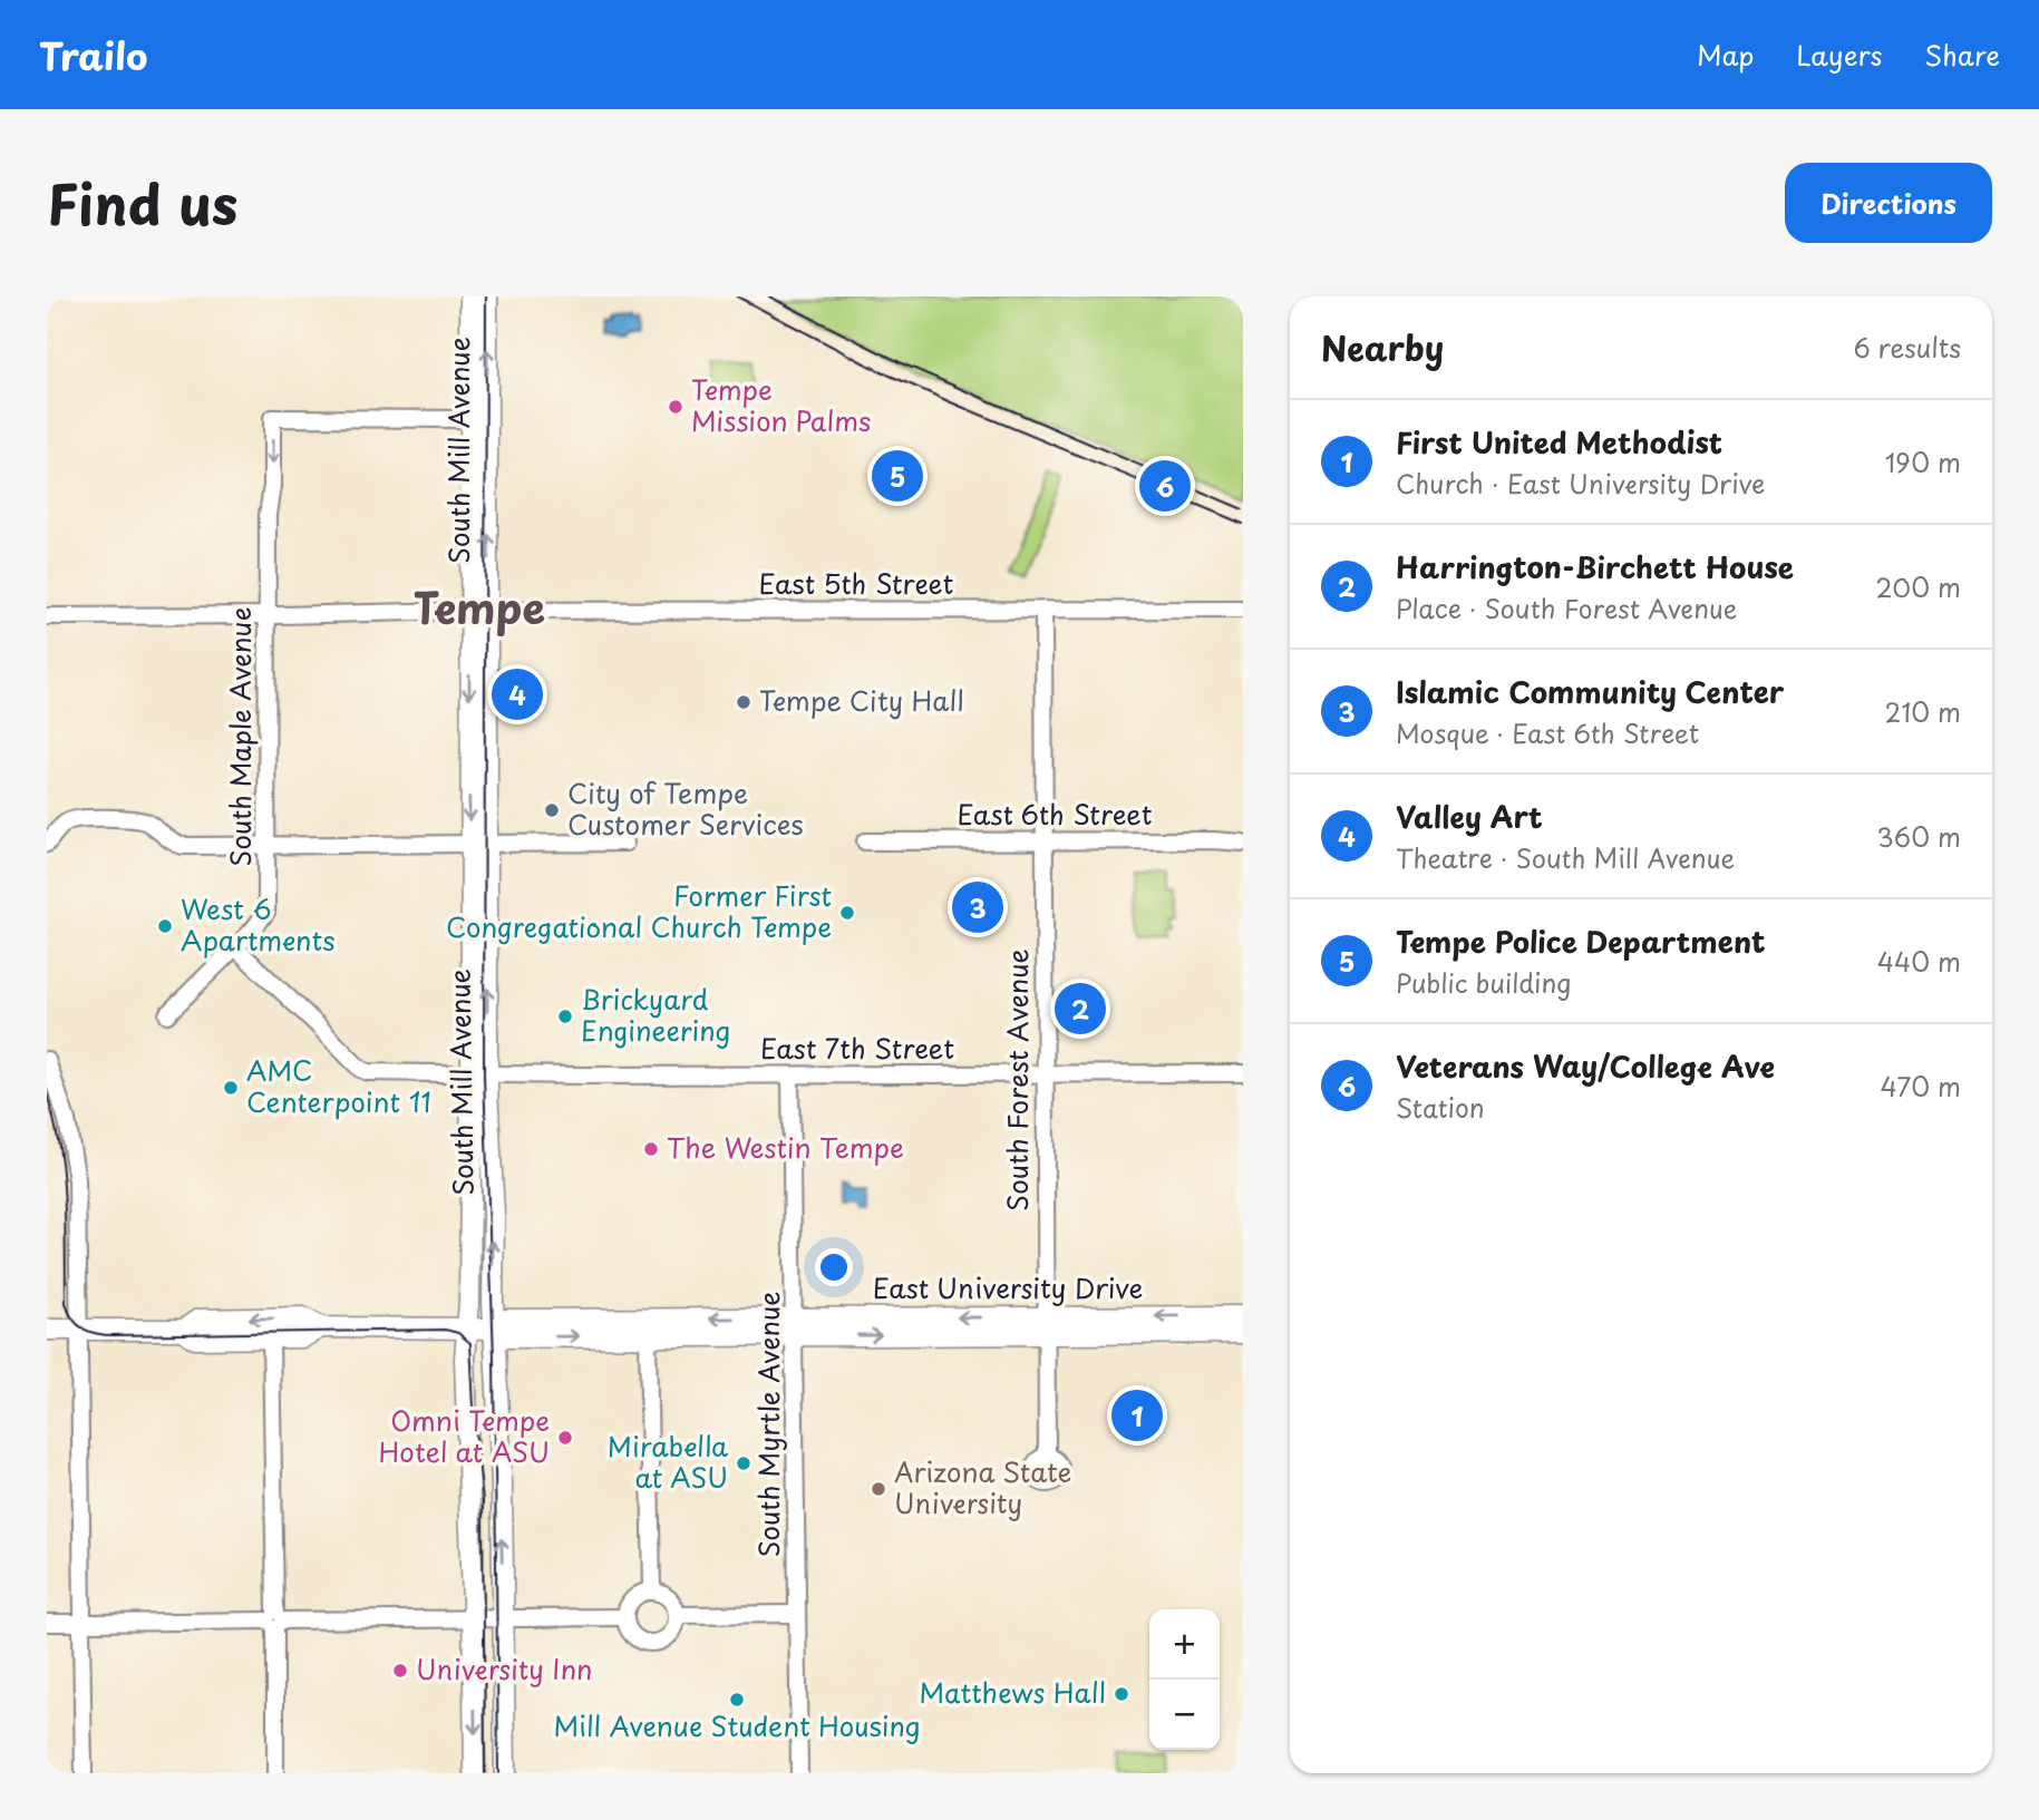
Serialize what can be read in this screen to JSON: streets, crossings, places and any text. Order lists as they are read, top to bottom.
{
  "streets": {
    "main road": ["South Mill Avenue", "East University Drive"],
    "street": [
      "East 5th Street",
      "South Maple Avenue",
      "East 6th Street",
      "East 7th Street",
      "South Forest Avenue",
      "South Myrtle Avenue"
    ]
  },
  "crossings": [
    ["South Mill Avenue", "East 5th Street"],
    ["South Mill Avenue", "South Maple Avenue"],
    ["South Mill Avenue", "East 7th Street"],
    ["South Mill Avenue", "East University Drive"],
    ["East 5th Street", "South Maple Avenue"],
    ["East 5th Street", "South Forest Avenue"],
    ["South Maple Avenue", "East 7th Street"],
    ["East 6th Street", "South Forest Avenue"],
    ["East 7th Street", "South Forest Avenue"],
    ["East 7th Street", "South Myrtle Avenue"],
    ["South Forest Avenue", "East University Drive"],
    ["East University Drive", "South Myrtle Avenue"]
  ],
  "districts": ["Tempe"],
  "places": [
    "Tempe Mission Palms",
    "Tempe City Hall",
    "City of Tempe Customer Services",
    "Former First Congregational Church Tempe",
    "West 6 Apartments",
    "Brickyard Engineering",
    "AMC Centerpoint 11",
    "The Westin Tempe",
    "Omni Tempe Hotel at ASU",
    "Mirabella at ASU",
    "Arizona State University",
    "University Inn",
    "Matthews Hall",
    "Mill Avenue Student Housing"
  ],
  "page": {
    "header": "Trailo",
    "nav": ["Map", "Layers", "Share"],
    "title": "Find us",
    "buttons": "Directions",
    "heading": ["Nearby", "6 results"],
    "list": [
      {
        "mark": "1",
        "name": "First United Methodist",
        "note": "Church · East University Drive",
        "value": "190 m"
      },
      {
        "mark": "2",
        "name": "Harrington-Birchett House",
        "note": "Place · South Forest Avenue",
        "value": "200 m"
      },
      {
        "mark": "3",
        "name": "Islamic Community Center",
        "note": "Mosque · East 6th Street",
        "value": "210 m"
      },
      {
        "mark": "4",
        "name": "Valley Art",
        "note": "Theatre · South Mill Avenue",
        "value": "360 m"
      },
      {
        "mark": "5",
        "name": "Tempe Police Department",
        "note": "Public building",
        "value": "440 m"
      },
      {
        "mark": "6",
        "name": "Veterans Way/College Ave",
        "note": "Station",
        "value": "470 m"
      }
    ],
    "pins": [
      "5",
      "6",
      "4",
      "3",
      "2",
      "1"
    ],
    "map_buttons": ["+", "−"]
  }
}
